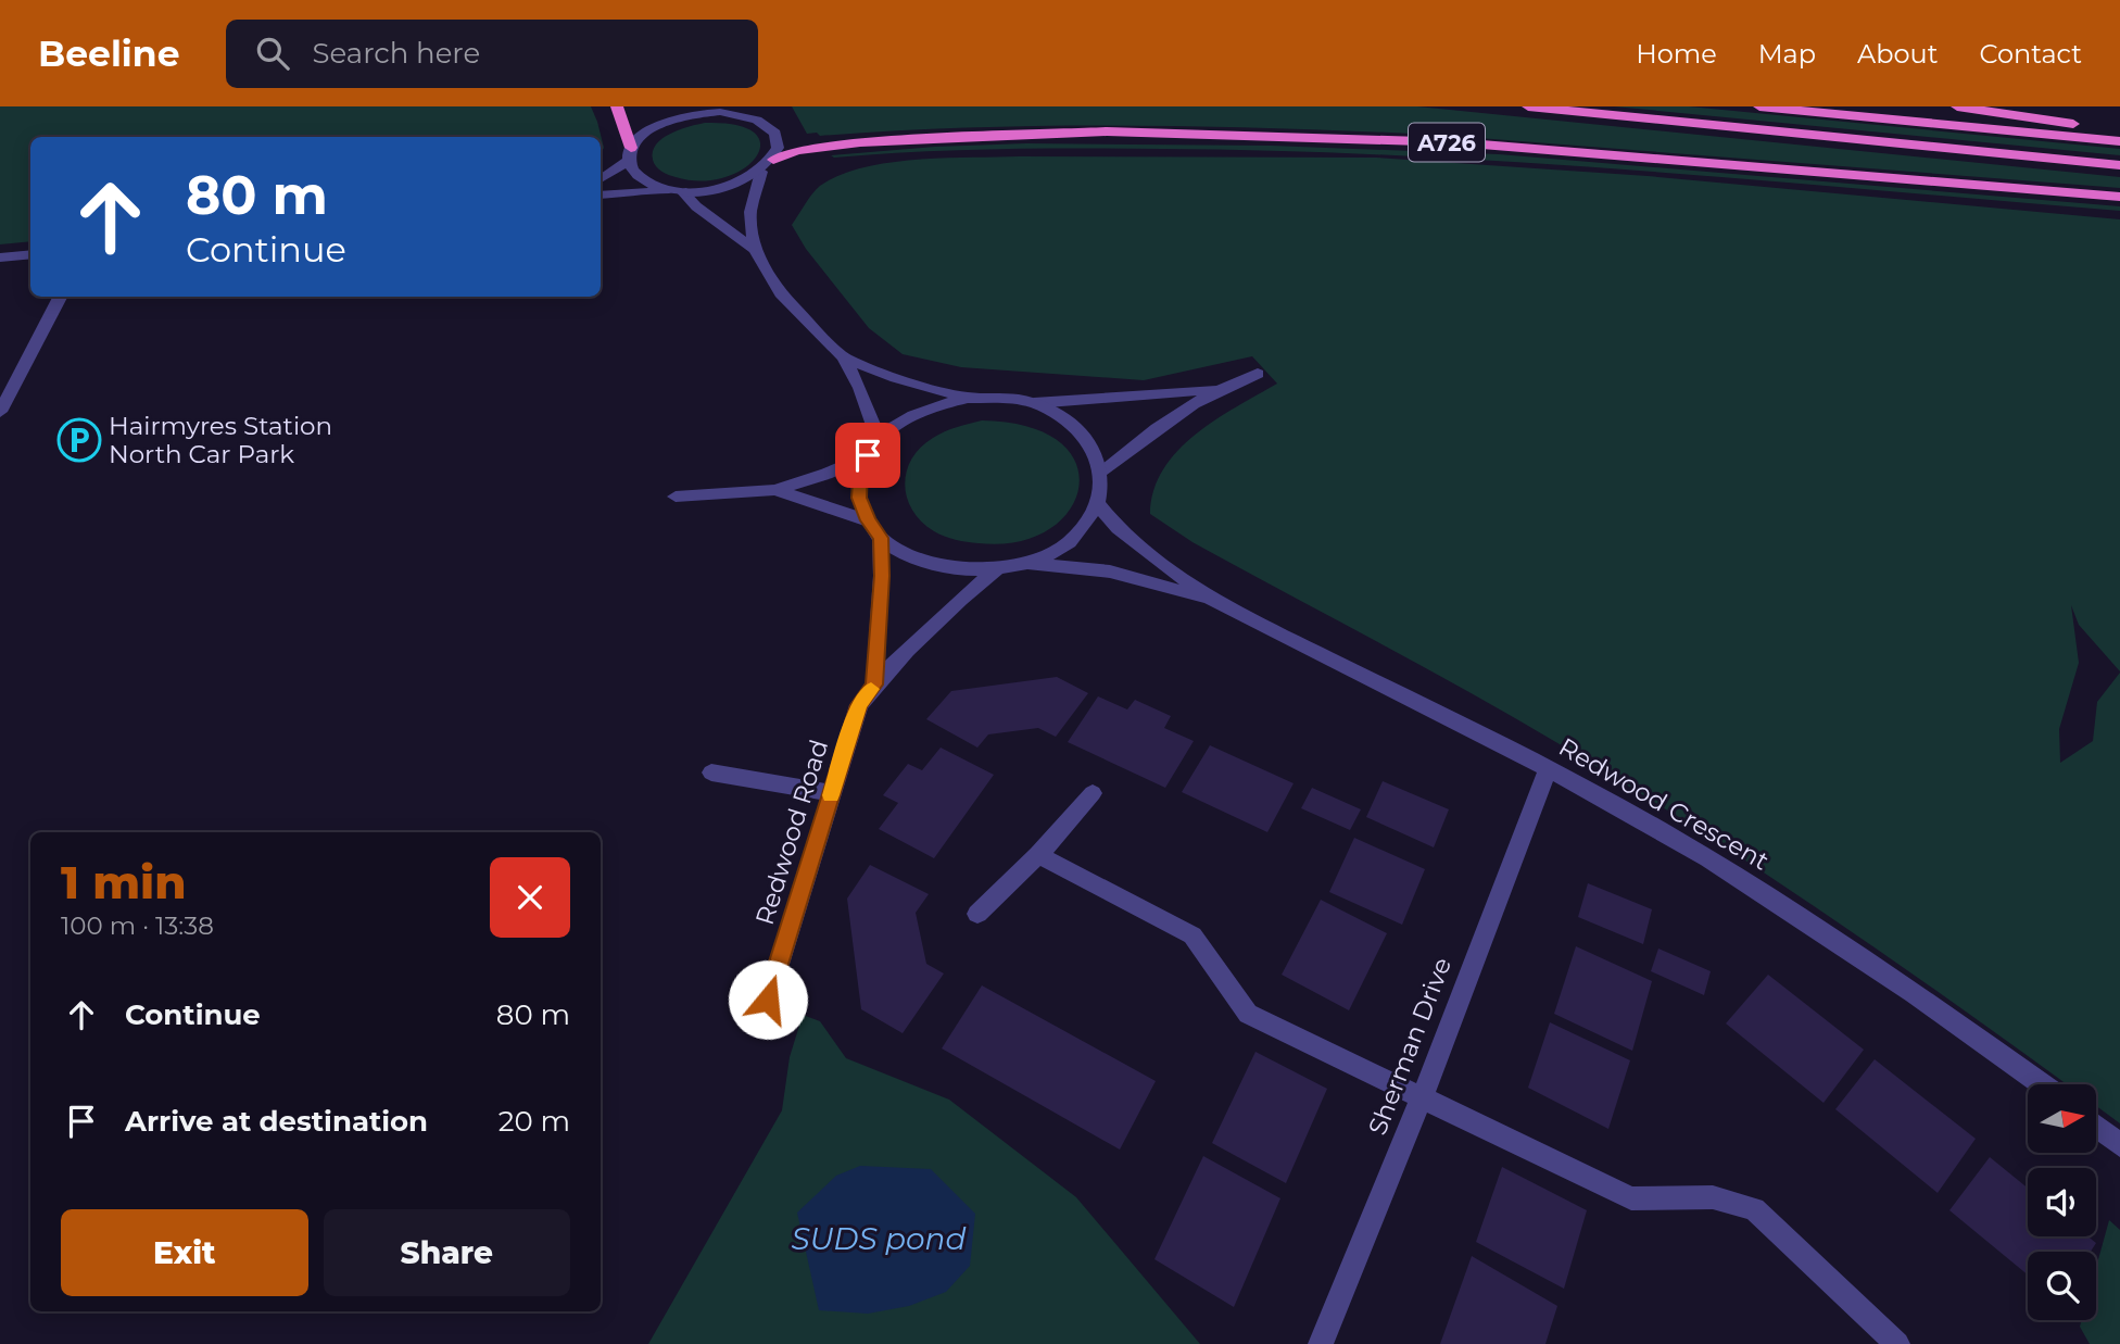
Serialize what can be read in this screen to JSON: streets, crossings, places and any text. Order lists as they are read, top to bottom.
{
  "streets": {
    "highway": ["A726"],
    "street": ["Redwood Crescent", "Redwood Road", "Sherman Drive"]
  },
  "crossings": [
    ["Redwood Crescent", "Redwood Road"],
    ["Redwood Crescent", "Sherman Drive"]
  ],
  "water": ["SUDS pond"],
  "places": {
    "parking": ["Hairmyres Station North Car Park"]
  },
  "north": "right",
  "page": {
    "header": "Beeline",
    "search": "Search here",
    "nav": [
      "Home",
      "Map",
      "About",
      "Contact"
    ],
    "turn": ["80 m", "Continue"],
    "heading": ["1 min", "100 m · 13:38"],
    "list": [
      {
        "name": "Continue",
        "value": "80 m"
      },
      {
        "name": "Arrive at destination",
        "value": "20 m"
      }
    ],
    "buttons": ["Exit", "Share"]
  }
}
